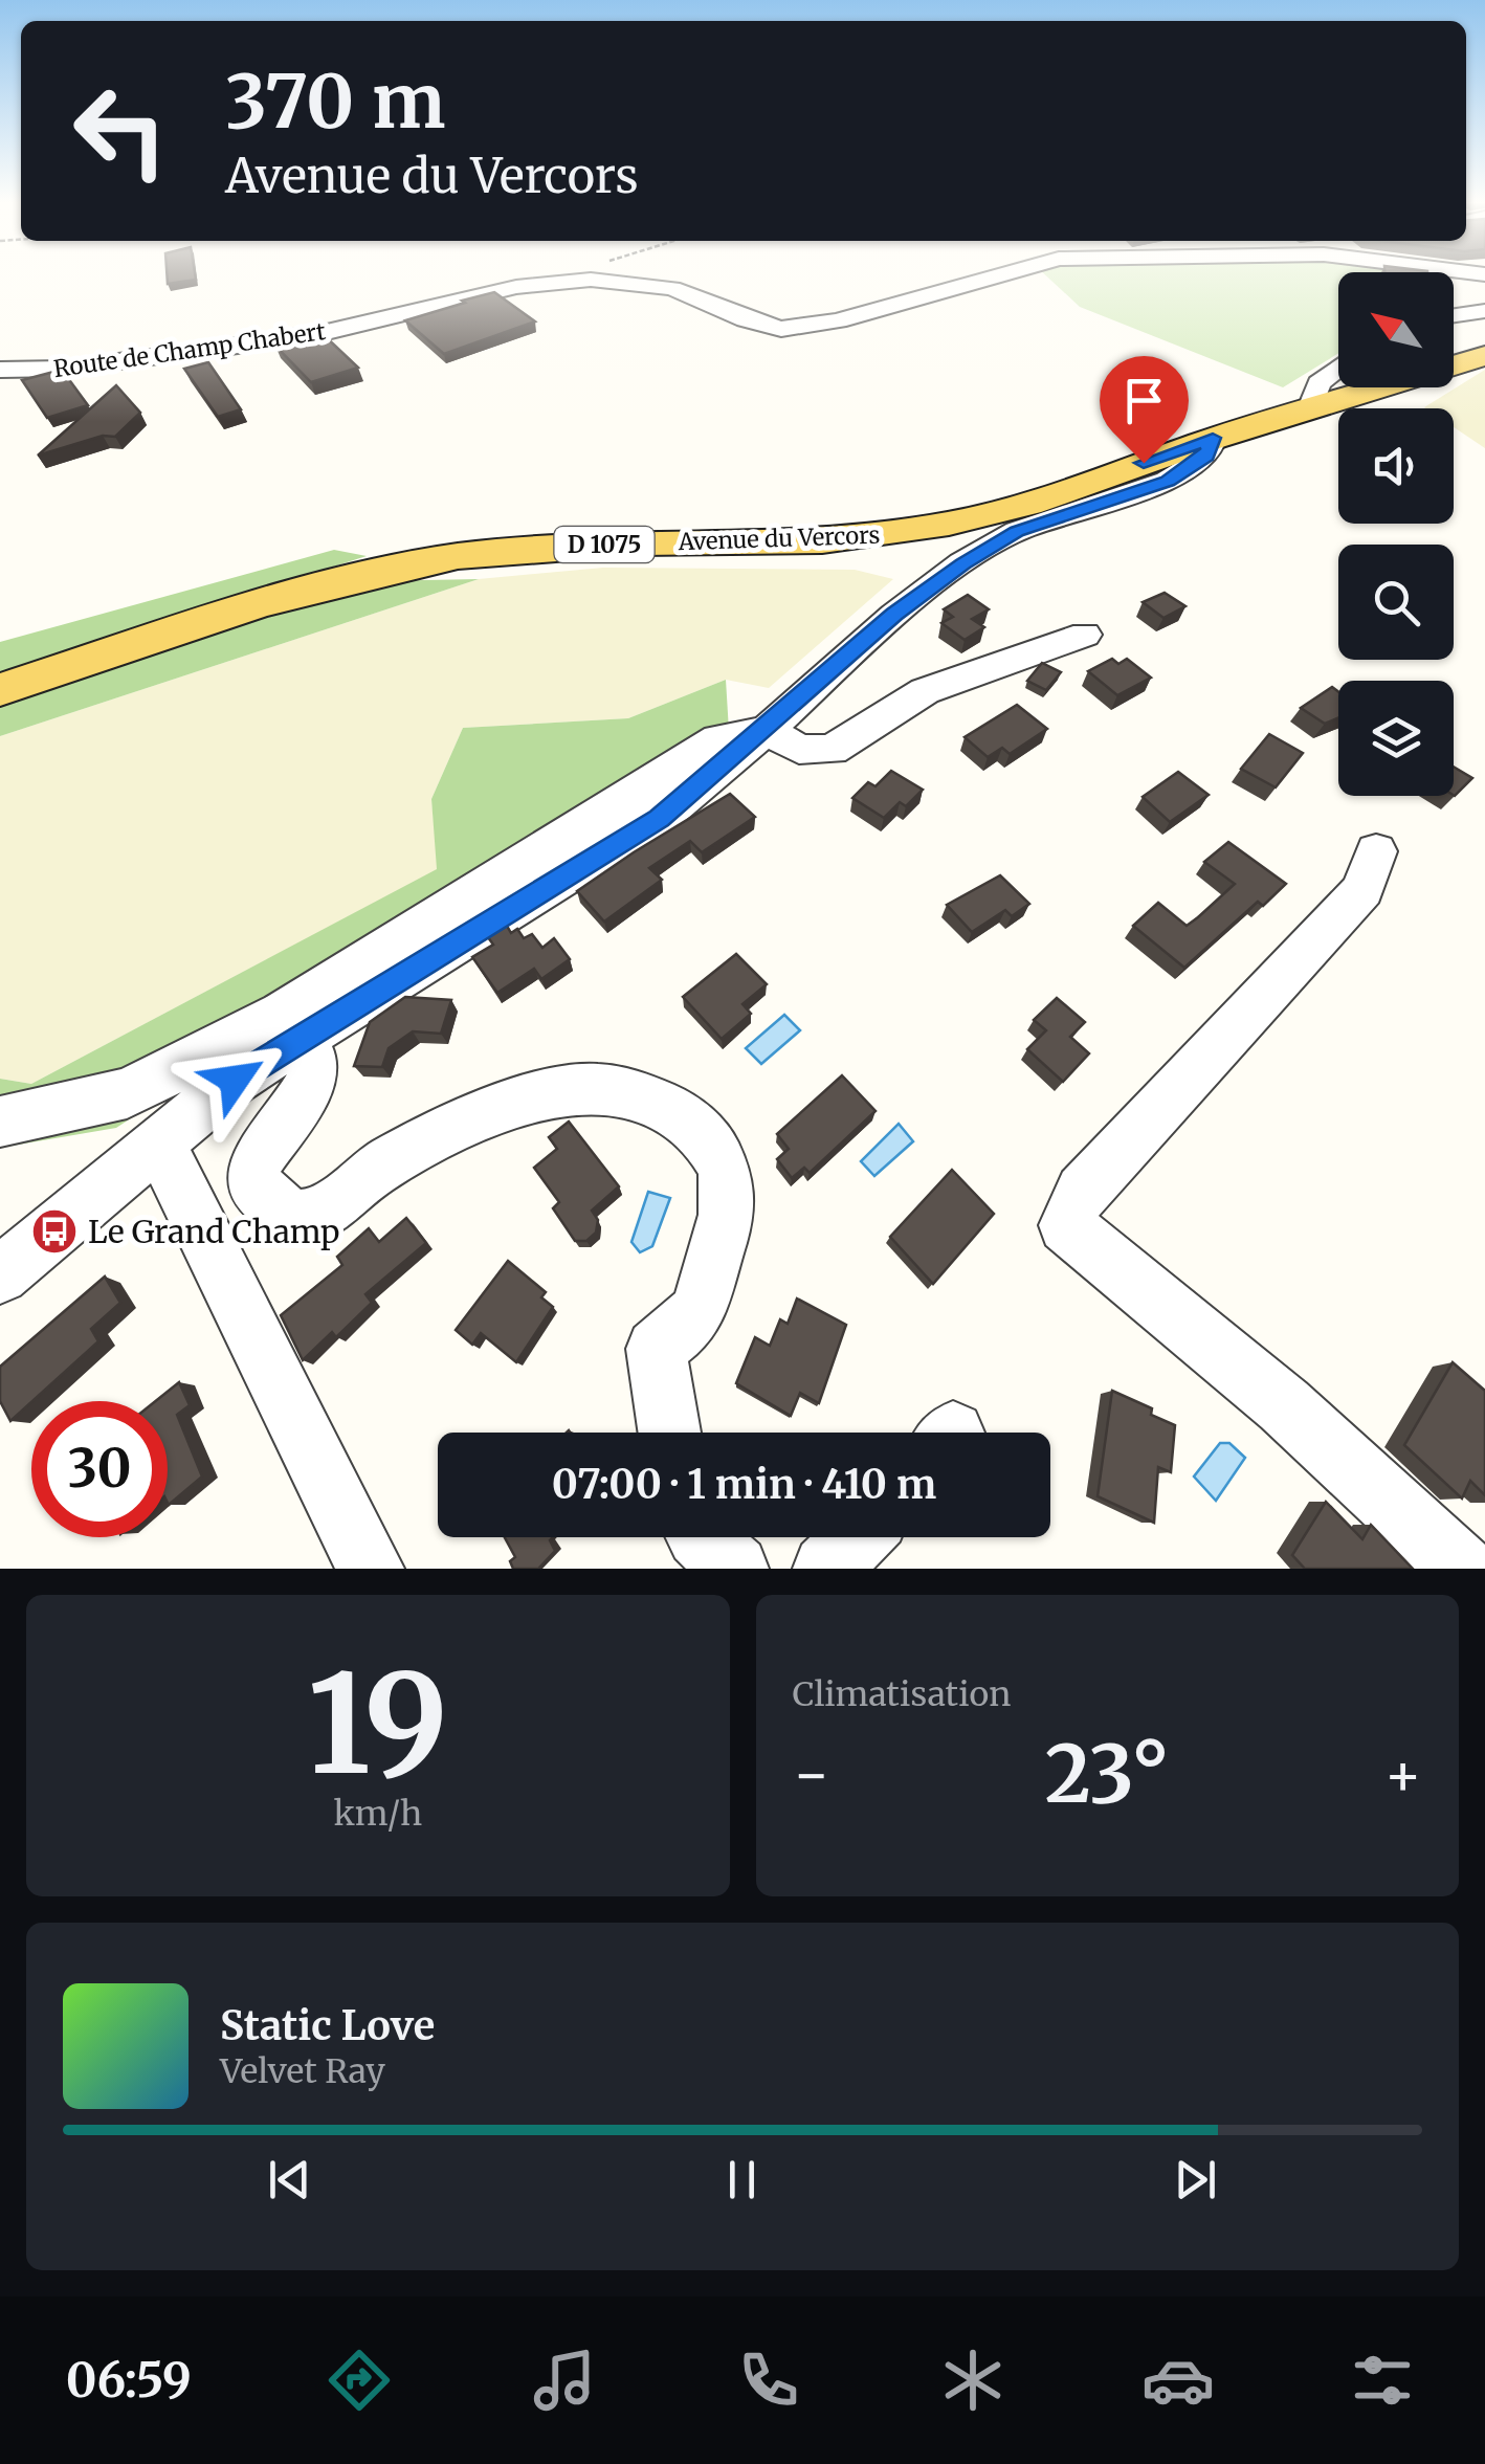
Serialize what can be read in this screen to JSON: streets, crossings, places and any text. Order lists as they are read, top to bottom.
{
  "streets": {
    "main road": ["Avenue du Vercors", "D 1075"],
    "street": ["Route de Champ Chabert"]
  },
  "crossings": [
    ["Avenue du Vercors", "D 1075"]
  ],
  "places": {
    "bus stop": ["Le Grand Champ"]
  },
  "north": "top left",
  "page": {
    "turn": ["370 m", "Avenue du Vercors"],
    "limit": "30",
    "trip": "07:00 · 1 min · 410 m",
    "tile": [
      ["19", "km/h"],
      "Climatisation"
    ],
    "heat": ["−", "23°", "+"],
    "song": ["Static Love", "Velvet Ray"],
    "tabs": "06:59"
  }
}
